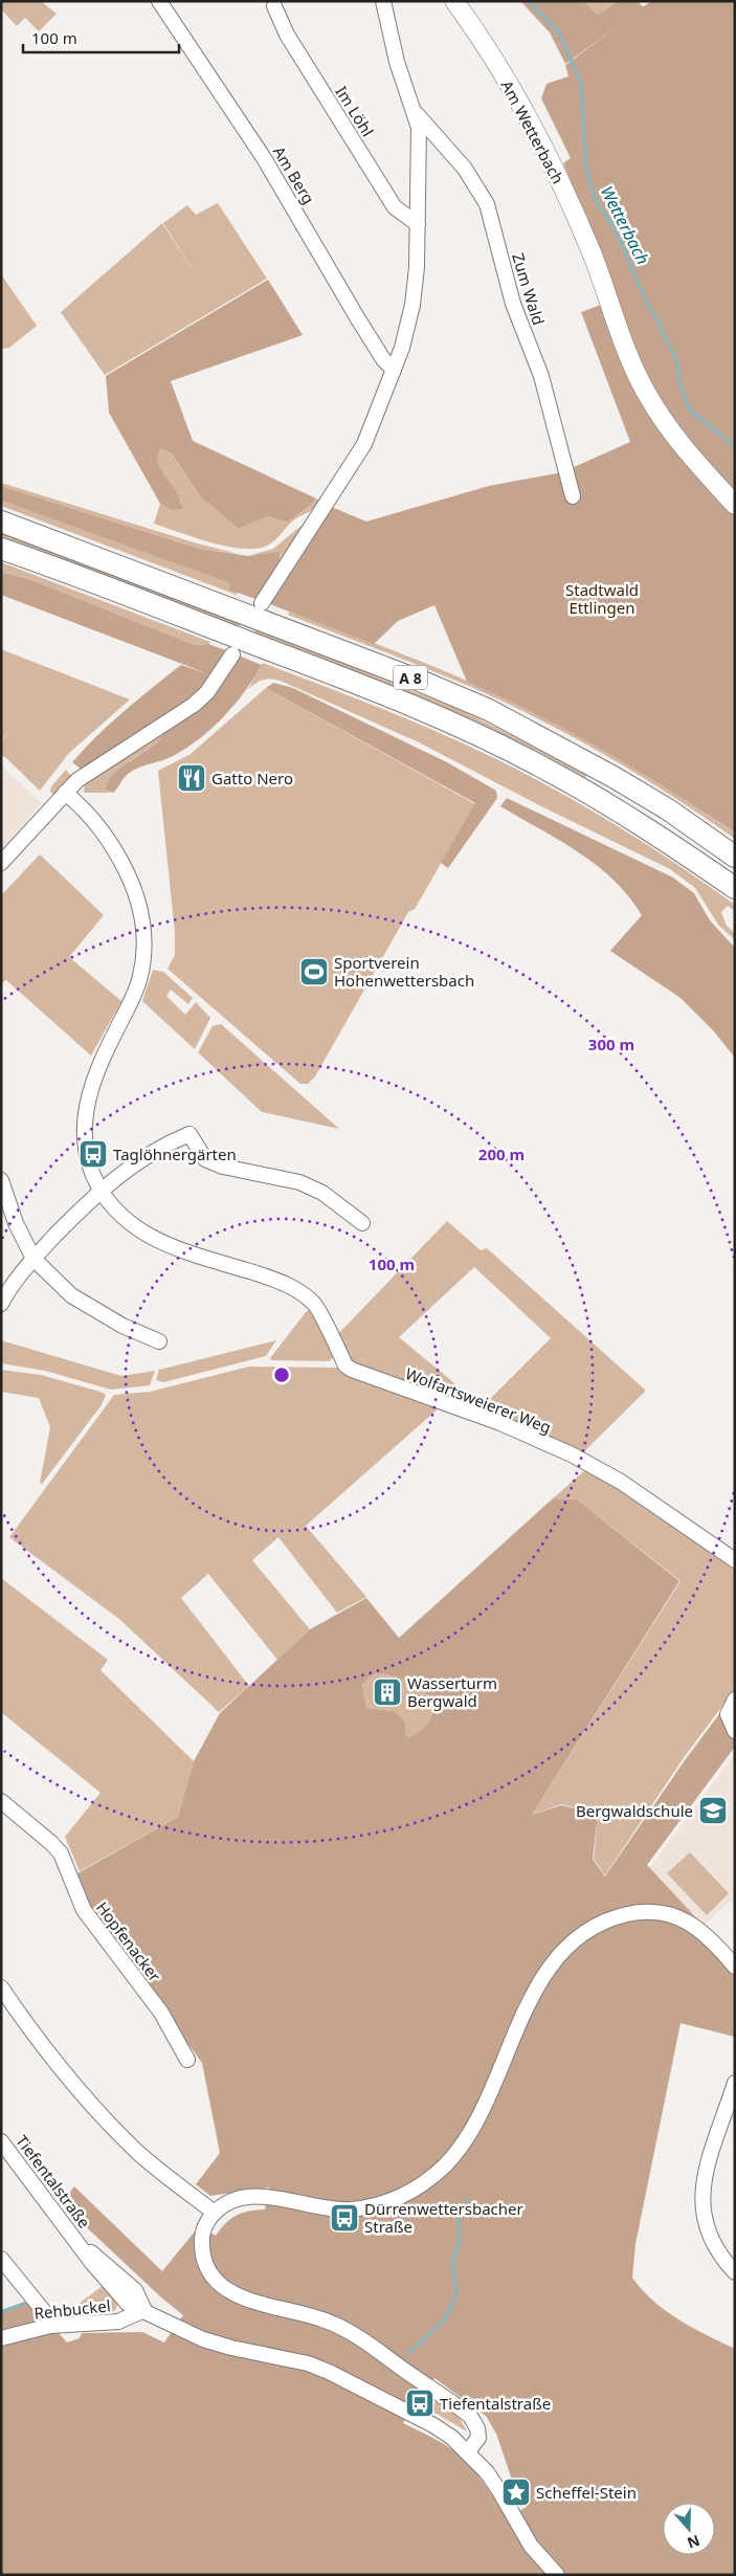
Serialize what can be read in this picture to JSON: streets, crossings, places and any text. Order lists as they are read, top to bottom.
{
  "streets": {
    "highway": ["A 8"],
    "main road": ["Am Wetterbach"],
    "street": [
      "Im Löhl",
      "Am Berg",
      "Zum Wald",
      "Wolfartsweierer Weg",
      "Hopfenacker",
      "Tiefentalstraße",
      "Rehbuckel"
    ]
  },
  "crossings": [
    ["Tiefentalstraße", "Rehbuckel"]
  ],
  "water": ["Wetterbach"],
  "parks": ["Stadtwald Ettlingen"],
  "places": {
    "restaurant": ["Gatto Nero"],
    "sports": ["Sportverein Hohenwettersbach"],
    "bus stop": ["Taglöhnergärten", "Dürrenwettersbacher Straße", "Tiefentalstraße"],
    "building": ["Wasserturm Bergwald"],
    "school or university": ["Bergwaldschule"],
    "place": ["Scheffel-Stein"]
  },
  "scale_bar": "100 m",
  "north": "bottom",
  "rings": ["300 m", "200 m", "100 m"]
}
